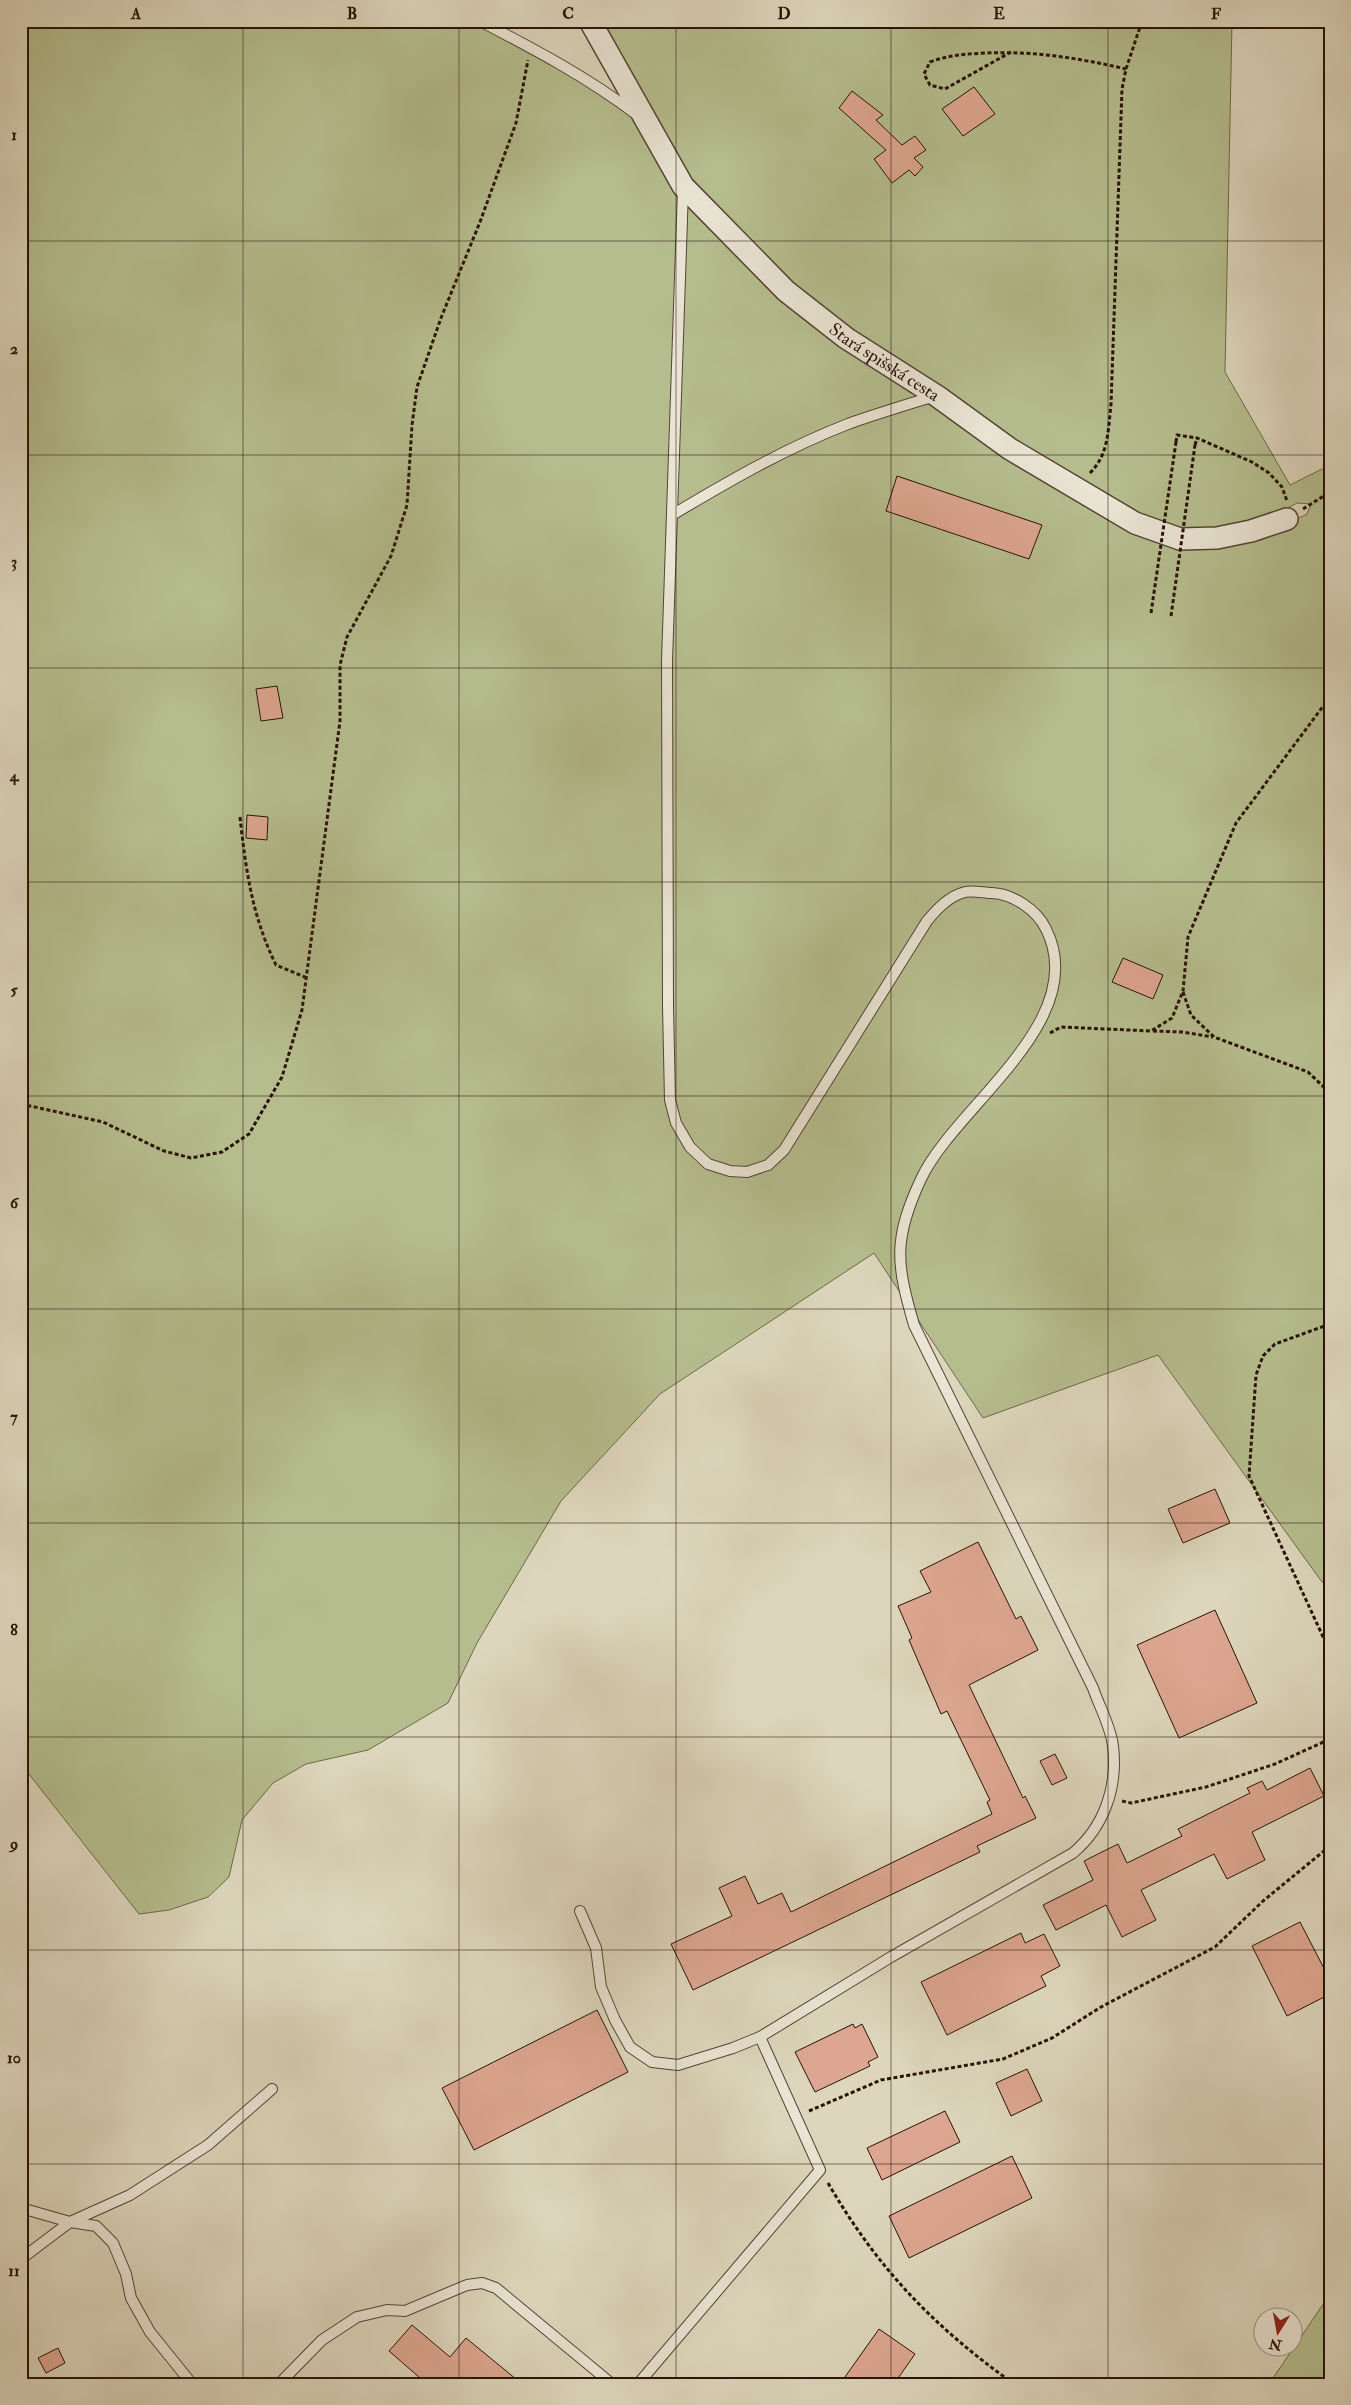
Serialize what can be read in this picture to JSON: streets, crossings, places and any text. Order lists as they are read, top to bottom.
{
  "streets": {
    "street": ["Stará spišská cesta"]
  },
  "north": "bottom",
  "grid": {
    "columns": [
      "A",
      "B",
      "C",
      "D",
      "E",
      "F"
    ],
    "rows": [
      "1",
      "2",
      "3",
      "4",
      "5",
      "6",
      "7",
      "8",
      "9",
      "10",
      "11"
    ]
  }
}
